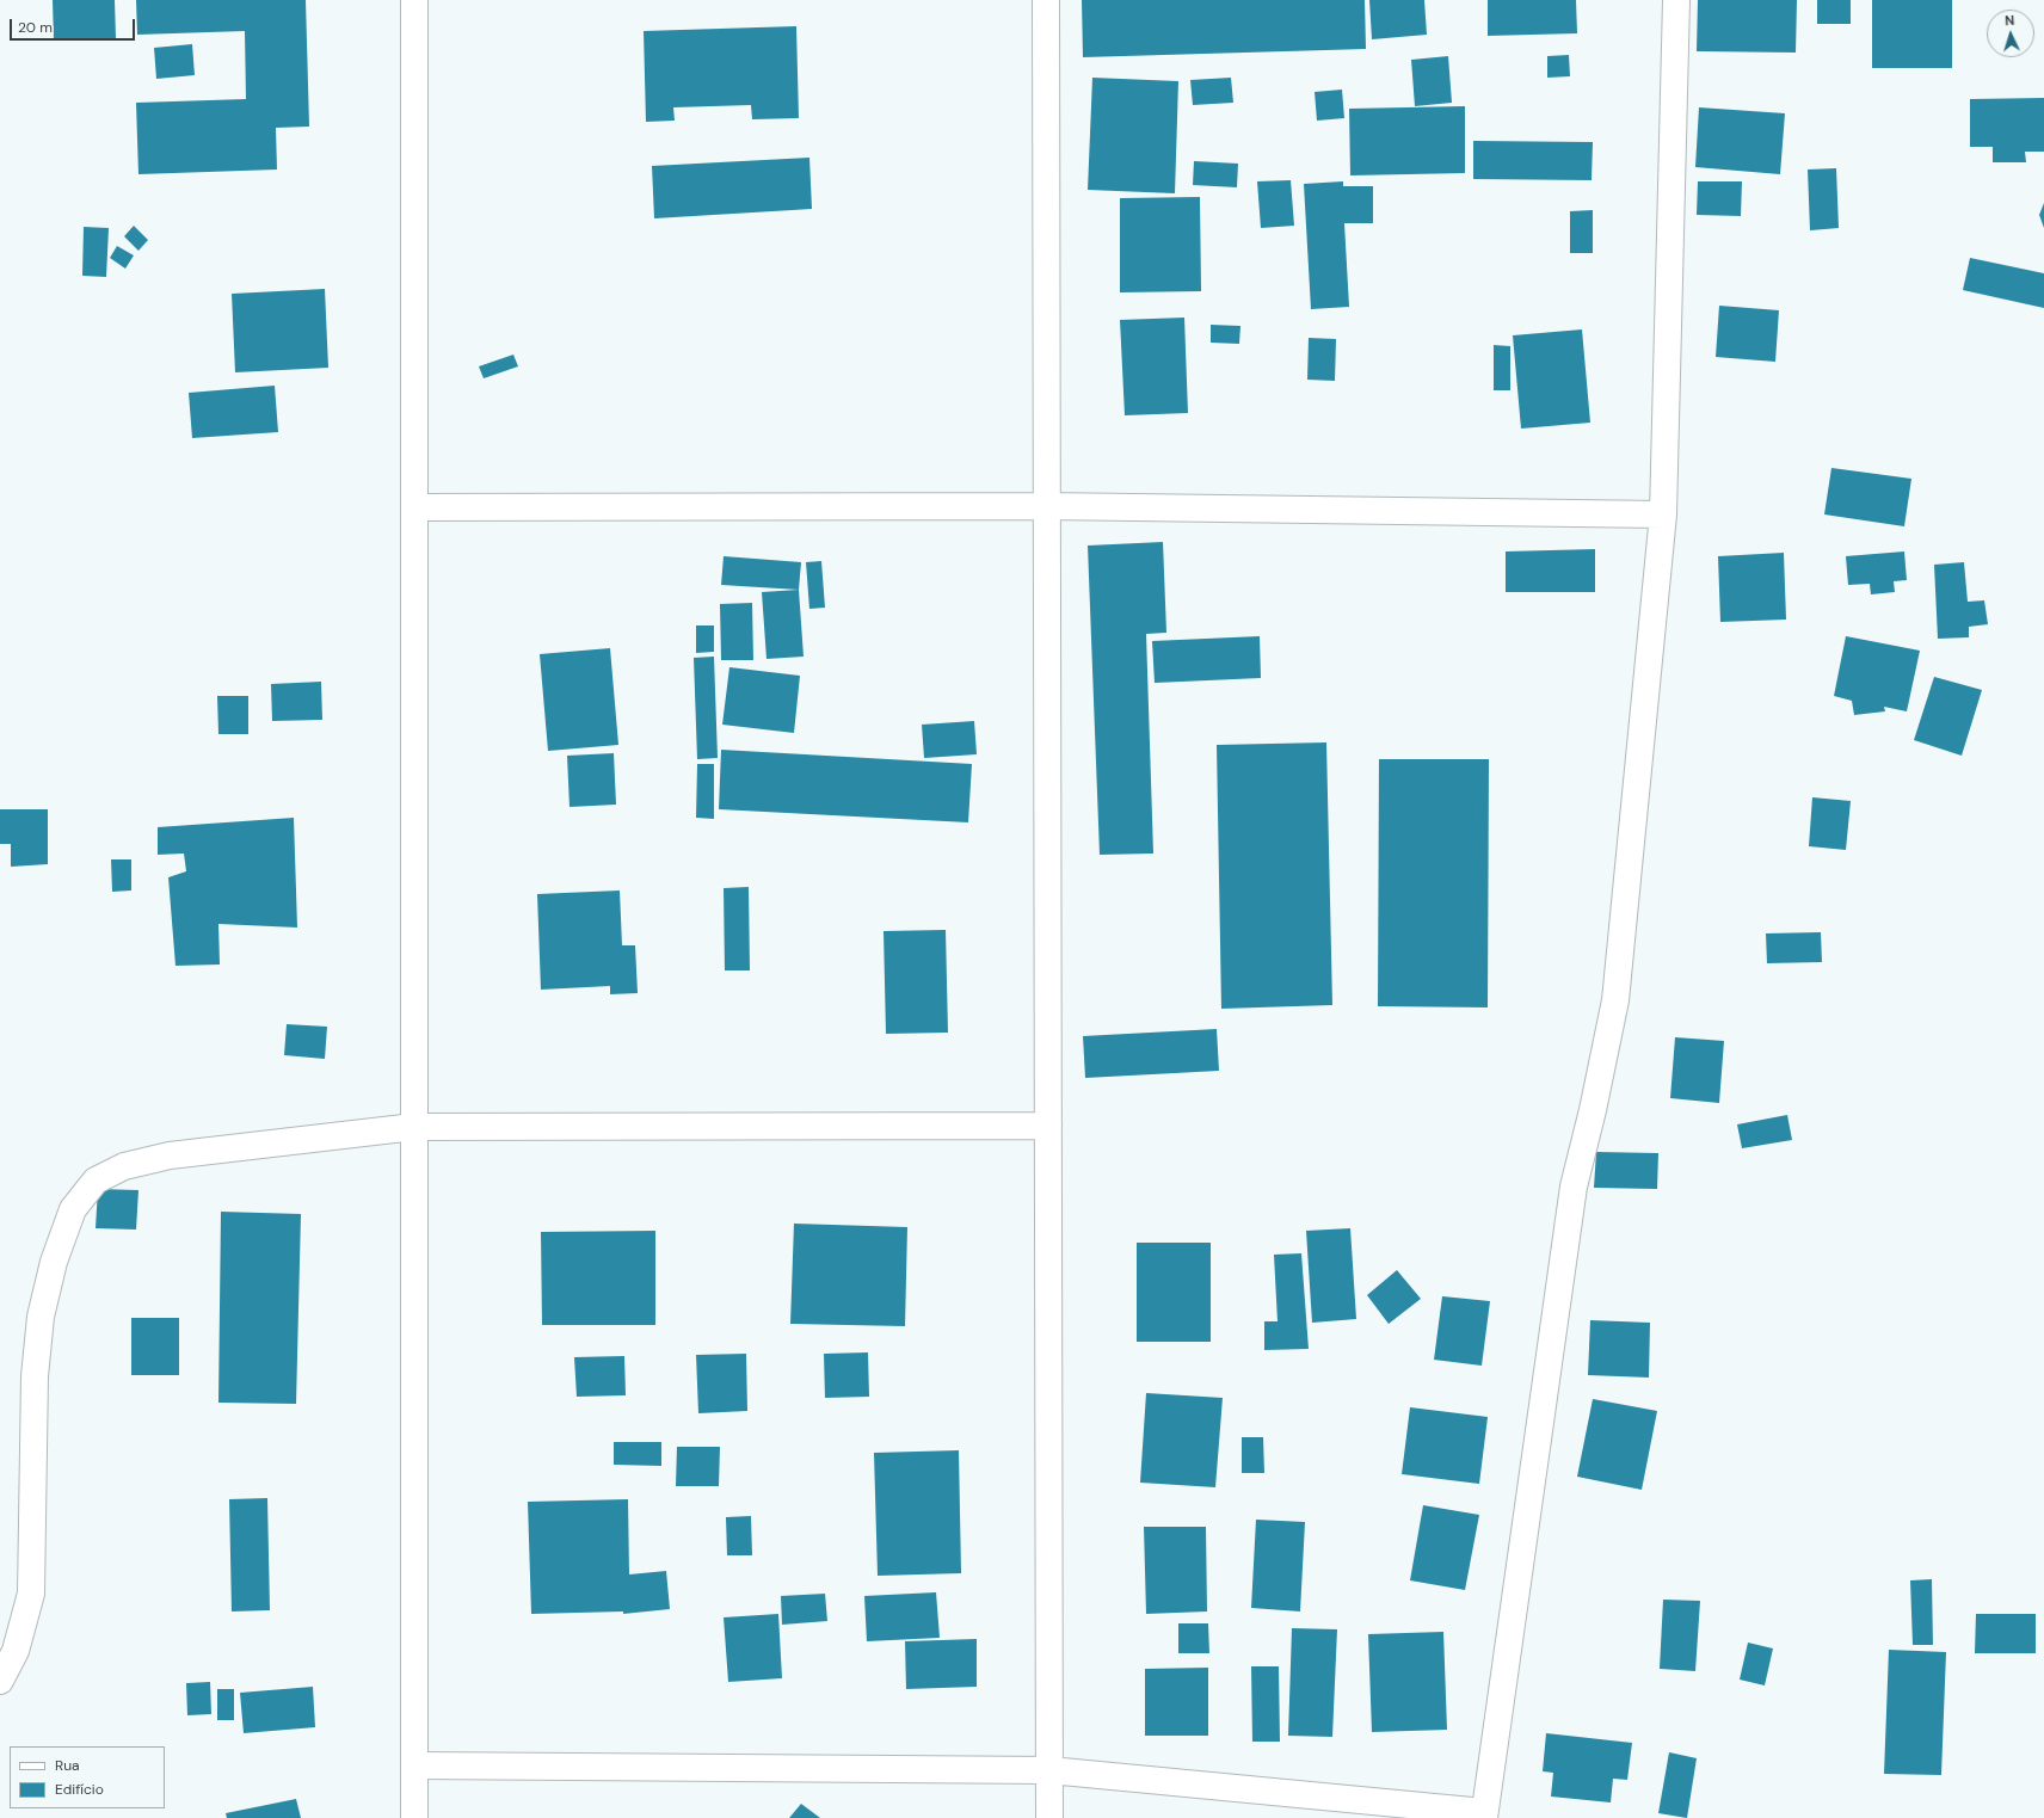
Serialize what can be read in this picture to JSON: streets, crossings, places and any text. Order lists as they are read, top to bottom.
{
  "legend": ["Rua", "Edifício"],
  "scale_bar": "20 m",
  "north": "top"
}
